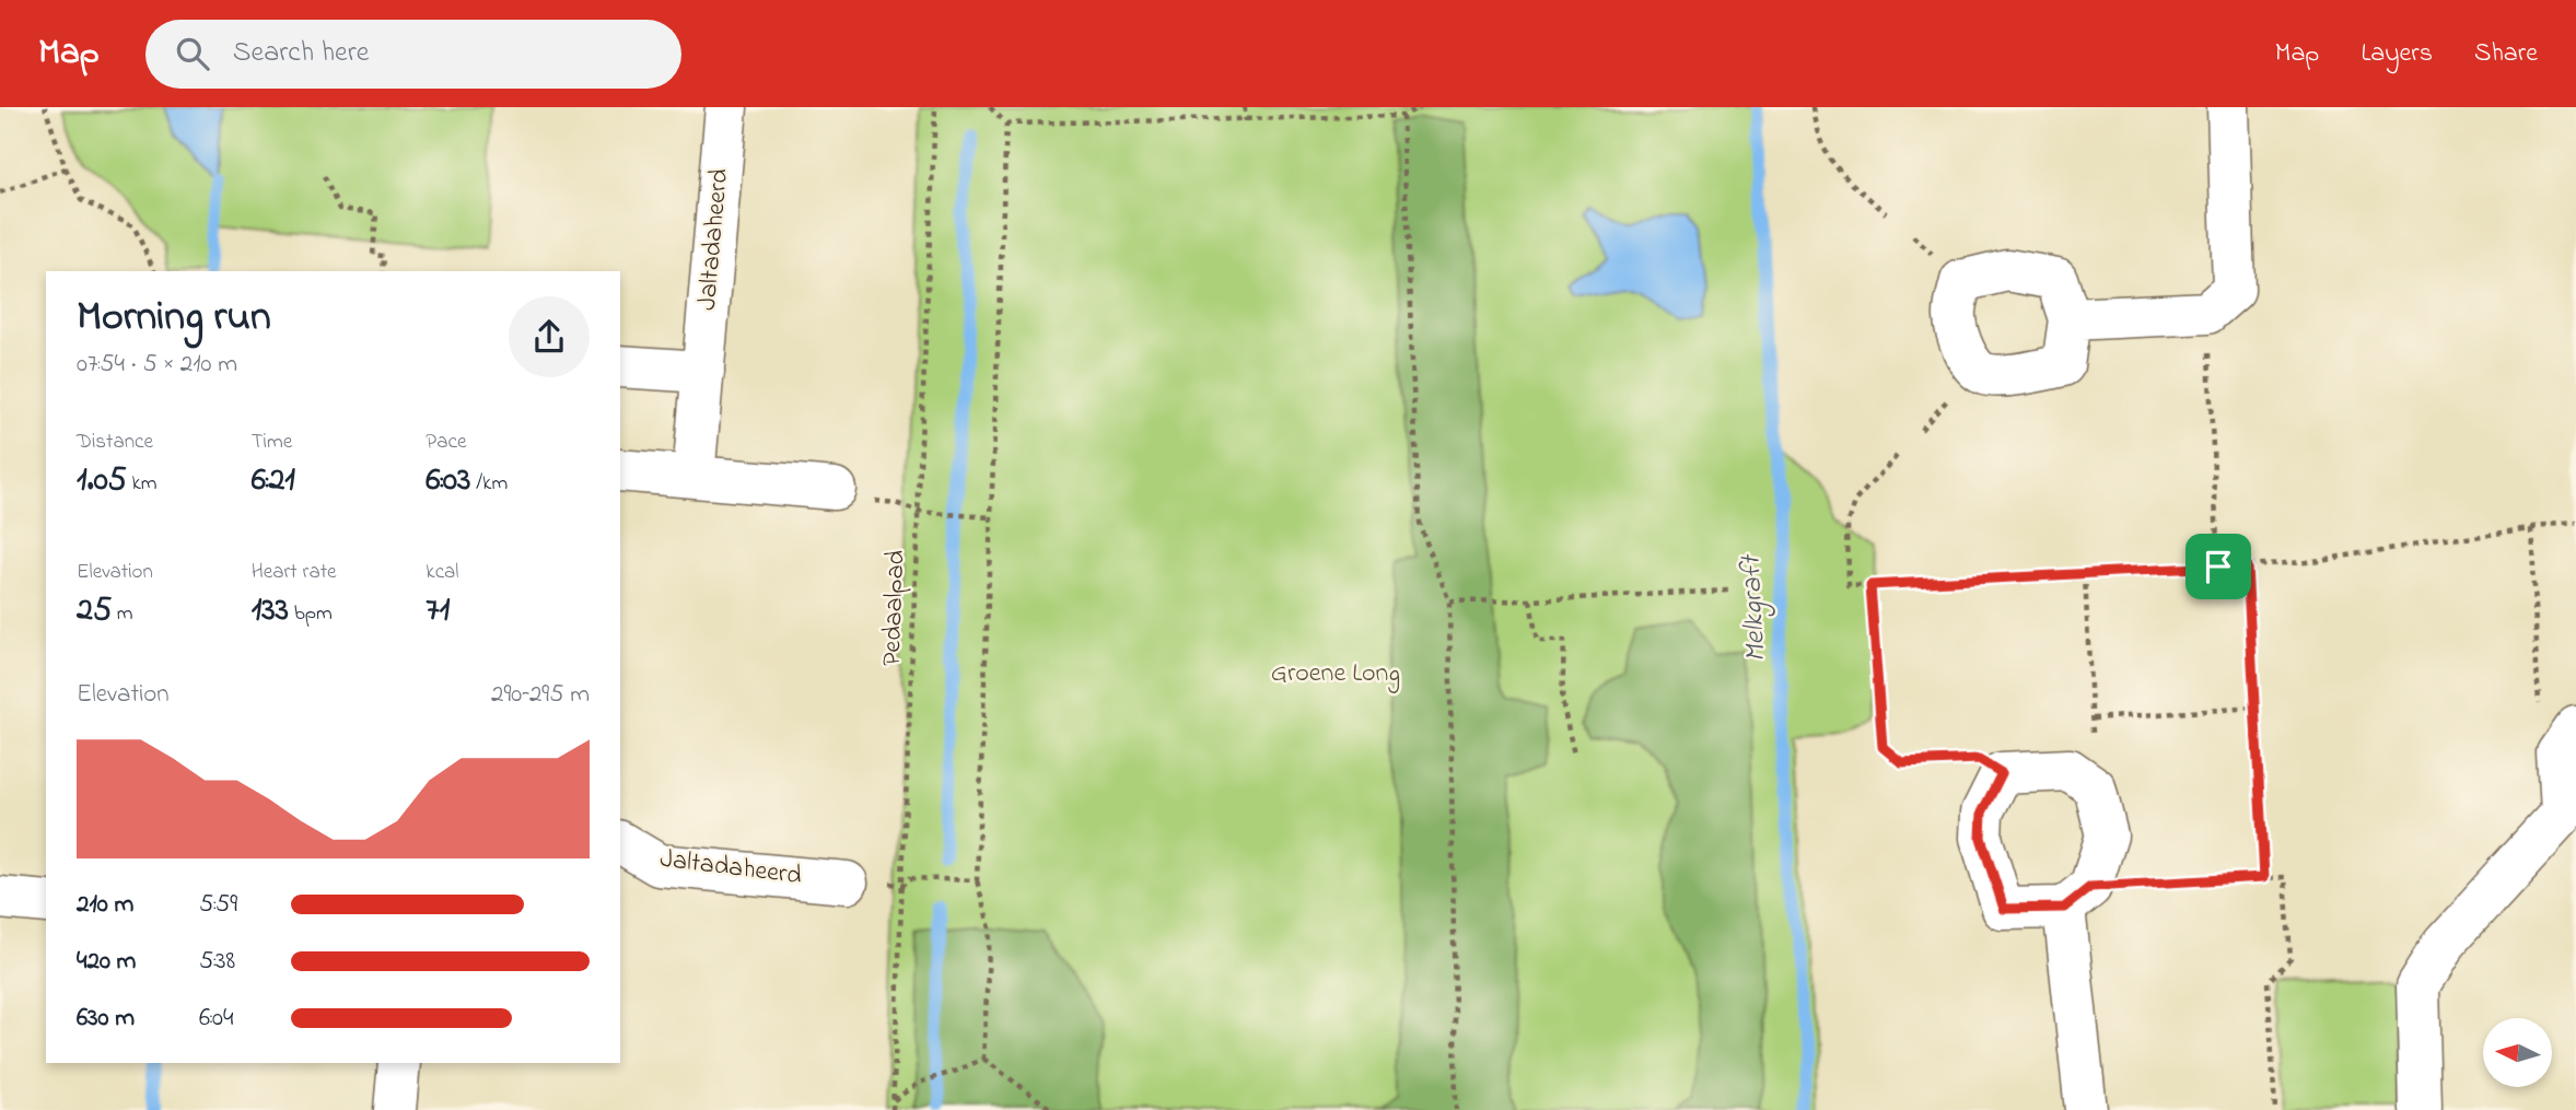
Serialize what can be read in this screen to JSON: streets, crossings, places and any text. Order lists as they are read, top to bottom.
{
  "streets": {
    "street": ["Jaltadaheerd"],
    "path": ["Pedaalpad"]
  },
  "water": ["Melkgraft"],
  "parks": ["Groene Long"],
  "north": "left",
  "page": {
    "header": "Map",
    "search": "Search here",
    "nav": ["Map", "Layers", "Share"],
    "heading": ["Morning run", "07:54 · 5 × 210 m"],
    "stats": [
      ["Distance", "1.05 km"],
      ["Time", "6:21"],
      ["Pace", "6:03 /km"],
      ["Elevation", "25 m"],
      ["Heart rate", "133 bpm"],
      ["kcal", "71"]
    ],
    "chart": ["Elevation", "290–295 m"],
    "list": [
      {
        "name": "210 m",
        "note": "5:59"
      },
      {
        "name": "420 m",
        "note": "5:38"
      },
      {
        "name": "630 m",
        "note": "6:04"
      }
    ]
  }
}
